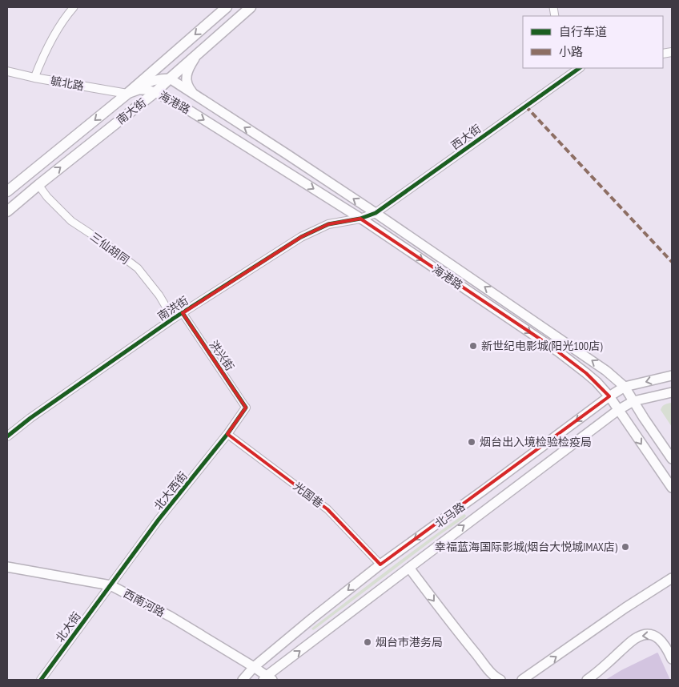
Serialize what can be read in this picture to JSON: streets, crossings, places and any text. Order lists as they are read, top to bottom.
{
  "streets": {
    "main road": [
      "海港路",
      "南大街",
      "北马路",
      "西南河路"
    ],
    "street": [
      "毓北路",
      "西大街",
      "三仙胡同",
      "南洪街",
      "洪兴街",
      "北大西街",
      "光国巷",
      "北大街"
    ]
  },
  "crossings": [
    ["毓北路", "海港路"],
    ["毓北路", "南大街"],
    ["海港路", "南大街"],
    ["海港路", "西大街"],
    ["海港路", "南洪街"],
    ["海港路", "北马路"],
    ["南大街", "三仙胡同"],
    ["西大街", "南洪街"],
    ["三仙胡同", "南洪街"],
    ["南洪街", "洪兴街"],
    ["洪兴街", "北大西街"],
    ["北大西街", "光国巷"],
    ["北大西街", "西南河路"],
    ["北大西街", "北大街"],
    ["光国巷", "北马路"],
    ["北马路", "西南河路"],
    ["西南河路", "北大街"]
  ],
  "places": [
    "新世纪电影城(阳光100店)",
    "烟台出入境检验检疫局",
    "幸福蓝海国际影城(烟台大悦城IMAX店)",
    "烟台市港务局"
  ],
  "legend": ["自行车道", "小路"]
}
